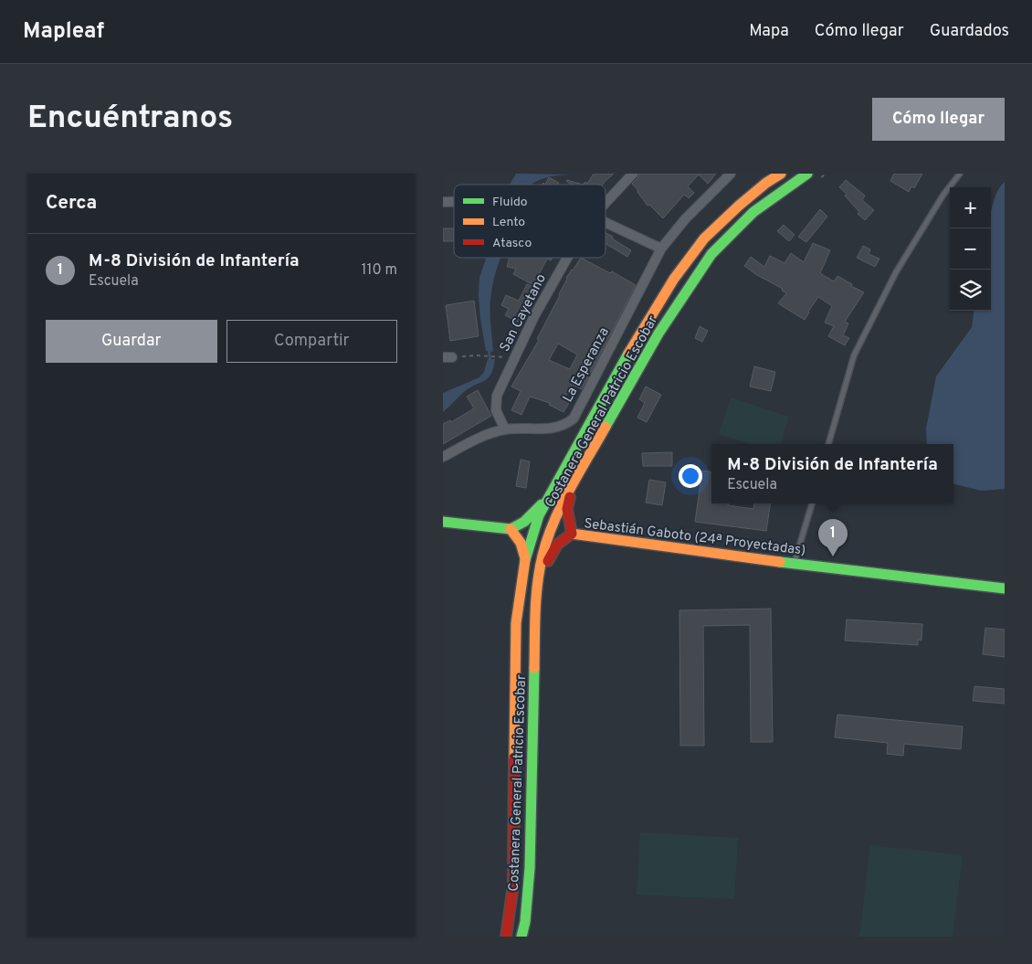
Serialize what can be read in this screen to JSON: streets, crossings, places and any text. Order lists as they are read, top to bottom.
{
  "streets": {
    "main road": ["Costanera General Patricio Escobar", "Sebastián Gaboto (24ª Proyectadas)"],
    "street": ["San Cayetano", "La Esperanza"]
  },
  "crossings": [
    ["San Cayetano", "La Esperanza"]
  ],
  "legend": ["Fluido", "Lento", "Atasco"],
  "page": {
    "header": "Mapleaf",
    "nav": ["Mapa", "Cómo llegar", "Guardados"],
    "buttons": [
      "Cómo llegar",
      ["Guardar", "Compartir"]
    ],
    "title": "Encuéntranos",
    "heading": "Cerca",
    "map_buttons": ["+", "−"],
    "list": [
      {
        "mark": "1",
        "name": "M-8 División de Infantería",
        "note": "Escuela",
        "value": "110 m"
      }
    ],
    "popup": ["M-8 División de Infantería", "Escuela"],
    "pins": "1"
  }
}
